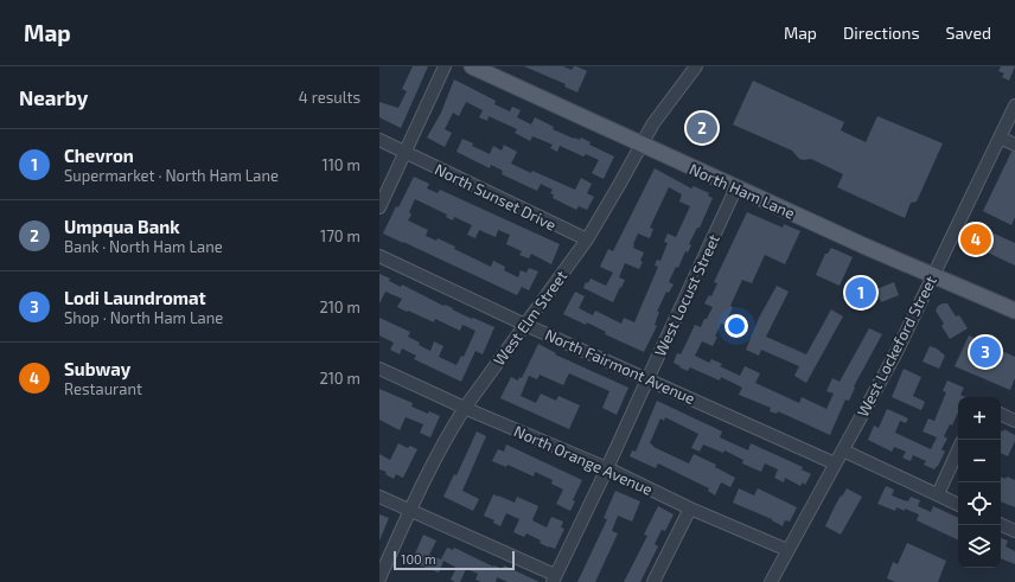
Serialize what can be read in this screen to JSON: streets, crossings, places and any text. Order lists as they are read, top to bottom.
{
  "streets": {
    "main road": ["North Ham Lane"],
    "street": [
      "North Sunset Drive",
      "West Locust Street",
      "West Elm Street",
      "West Lockeford Street",
      "North Fairmont Avenue",
      "North Orange Avenue"
    ]
  },
  "crossings": [
    ["North Ham Lane", "West Locust Street"],
    ["North Ham Lane", "West Elm Street"],
    ["North Ham Lane", "West Lockeford Street"],
    ["North Sunset Drive", "West Elm Street"],
    ["West Locust Street", "North Fairmont Avenue"],
    ["West Locust Street", "North Orange Avenue"],
    ["West Elm Street", "North Fairmont Avenue"],
    ["West Elm Street", "North Orange Avenue"],
    ["West Lockeford Street", "North Fairmont Avenue"],
    ["West Lockeford Street", "North Orange Avenue"]
  ],
  "scale_bar": "100 m",
  "page": {
    "header": "Map",
    "nav": ["Map", "Directions", "Saved"],
    "heading": ["Nearby", "4 results"],
    "pins": [
      "2",
      "4",
      "1",
      "3"
    ],
    "list": [
      {
        "mark": "1",
        "name": "Chevron",
        "note": "Supermarket · North Ham Lane",
        "value": "110 m"
      },
      {
        "mark": "2",
        "name": "Umpqua Bank",
        "note": "Bank · North Ham Lane",
        "value": "170 m"
      },
      {
        "mark": "3",
        "name": "Lodi Laundromat",
        "note": "Shop · North Ham Lane",
        "value": "210 m"
      },
      {
        "mark": "4",
        "name": "Subway",
        "note": "Restaurant",
        "value": "210 m"
      }
    ],
    "map_buttons": ["+", "−"],
    "scale": "100 m"
  }
}
